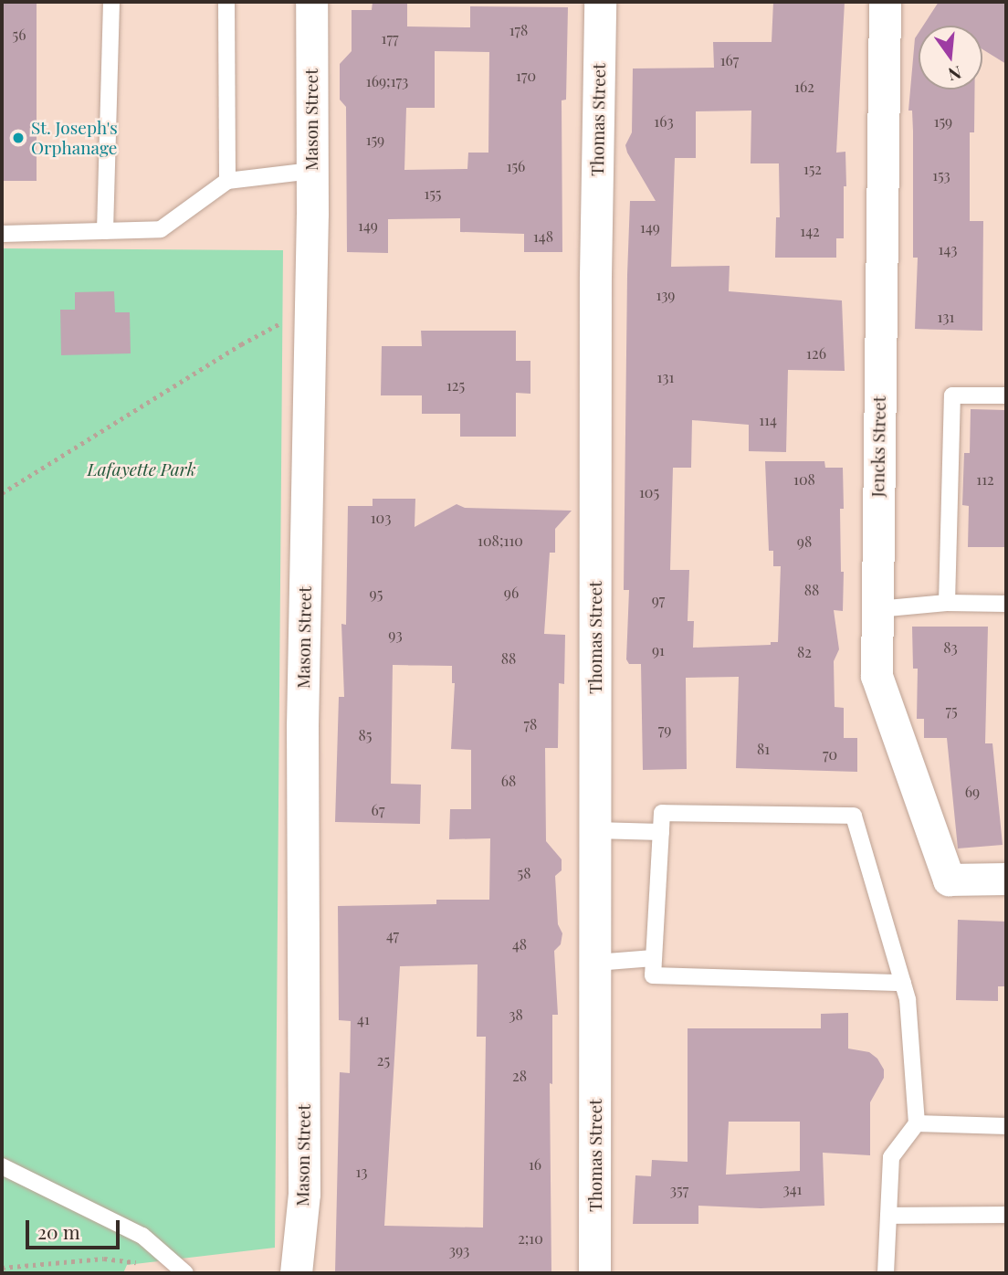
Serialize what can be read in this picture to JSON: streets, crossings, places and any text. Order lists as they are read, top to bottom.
{
  "streets": {
    "street": ["Mason Street", "Thomas Street", "Jencks Street"]
  },
  "parks": ["Lafayette Park"],
  "places": ["St. Joseph's Orphanage"],
  "house_numbers": [
    "178",
    "56",
    "177",
    "167",
    "170",
    "169;173",
    "162",
    "163",
    "159",
    "159",
    "156",
    "152",
    "153",
    "155",
    "149",
    "149",
    "142",
    "148",
    "143",
    "139",
    "131",
    "126",
    "131",
    "125",
    "114",
    "108",
    "112",
    "105",
    "103",
    "108;110",
    "98",
    "88",
    "96",
    "95",
    "97",
    "93",
    "83",
    "91",
    "82",
    "88",
    "75",
    "78",
    "79",
    "85",
    "81",
    "70",
    "68",
    "69",
    "67",
    "58",
    "47",
    "48",
    "38",
    "41",
    "25",
    "28",
    "16",
    "13",
    "341",
    "357",
    "2;10",
    "393"
  ],
  "scale_bar": "20 m",
  "north": "bottom"
}
